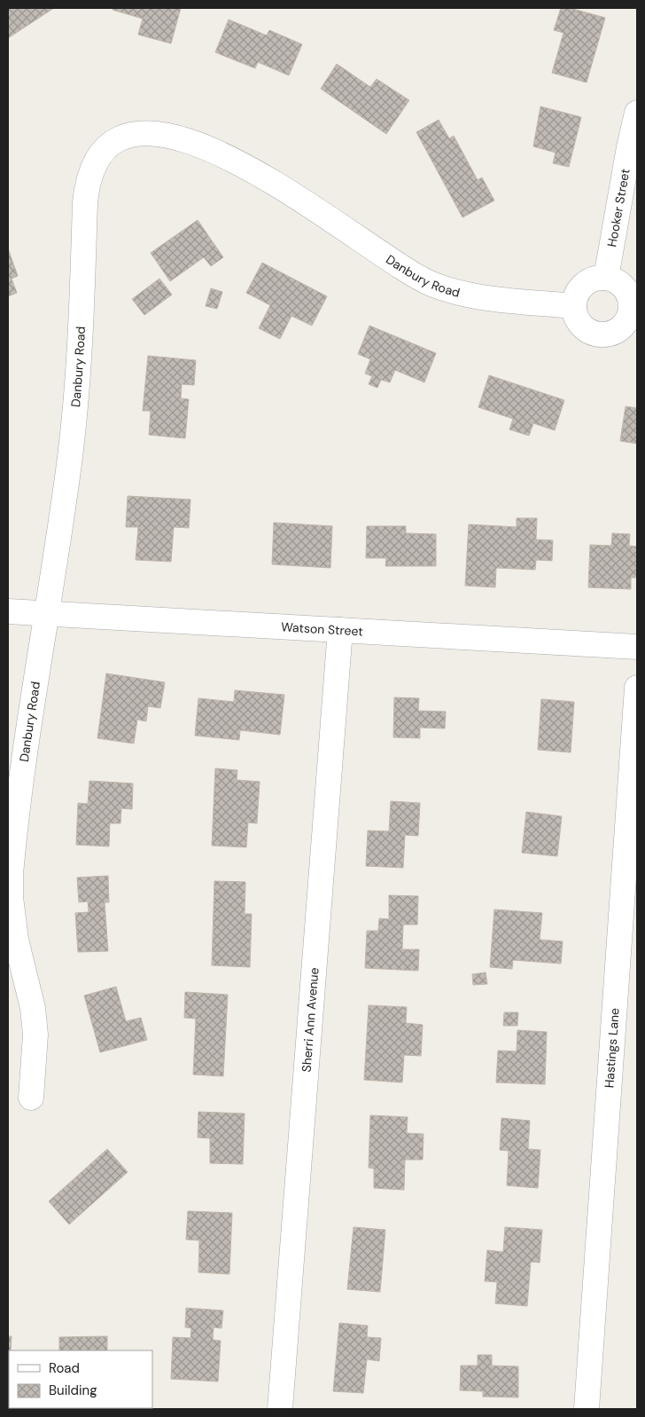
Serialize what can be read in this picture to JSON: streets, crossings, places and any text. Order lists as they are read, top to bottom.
{
  "streets": {
    "street": [
      "Hooker Street",
      "Danbury Road",
      "Watson Street",
      "Sherri Ann Avenue",
      "Hastings Lane"
    ]
  },
  "crossings": [
    ["Hooker Street", "Danbury Road"],
    ["Danbury Road", "Watson Street"],
    ["Watson Street", "Sherri Ann Avenue"]
  ],
  "legend": ["Road", "Building"]
}
